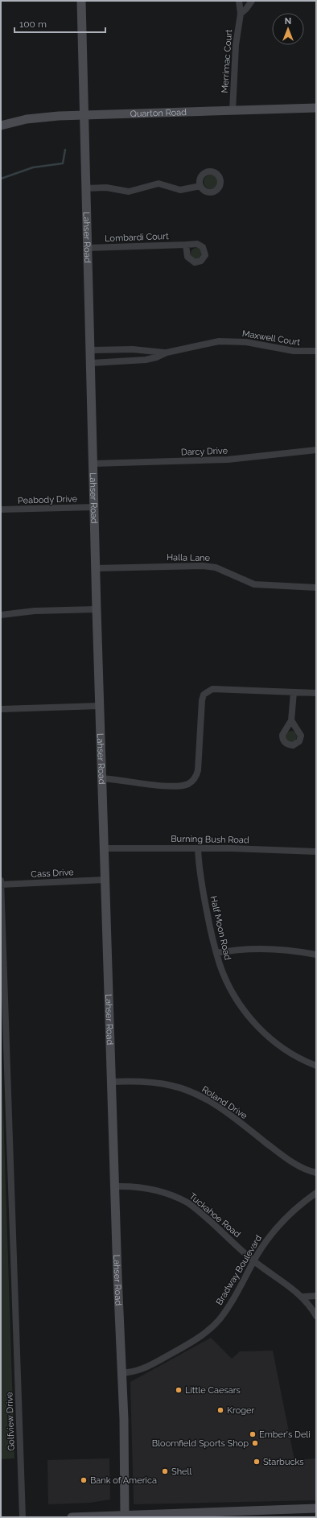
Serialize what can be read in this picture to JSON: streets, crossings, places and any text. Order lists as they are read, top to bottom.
{
  "streets": {
    "street": [
      "Merrimac Court",
      "Quarton Road",
      "Lahser Road",
      "Lombardi Court",
      "Maxwell Court",
      "Darcy Drive",
      "Peabody Drive",
      "Halla Lane",
      "Burning Bush Road",
      "Cass Drive",
      "Half Moon Road",
      "Roland Drive",
      "Tuckahoe Road",
      "Bradway Boulevard",
      "Golfview Drive"
    ]
  },
  "crossings": [
    ["Merrimac Court", "Quarton Road"],
    ["Quarton Road", "Lahser Road"],
    ["Lahser Road", "Lombardi Court"],
    ["Lahser Road", "Maxwell Court"],
    ["Lahser Road", "Darcy Drive"],
    ["Lahser Road", "Peabody Drive"],
    ["Lahser Road", "Halla Lane"],
    ["Lahser Road", "Burning Bush Road"],
    ["Lahser Road", "Cass Drive"],
    ["Lahser Road", "Roland Drive"],
    ["Lahser Road", "Tuckahoe Road"],
    ["Lahser Road", "Bradway Boulevard"],
    ["Burning Bush Road", "Half Moon Road"],
    ["Cass Drive", "Golfview Drive"],
    ["Tuckahoe Road", "Bradway Boulevard"]
  ],
  "places": [
    "Little Caesars",
    "Kroger",
    "Ember's Deli",
    "Bloomfield Sports Shop",
    "Starbucks",
    "Shell",
    "Bank of America"
  ],
  "scale_bar": "100 m",
  "north": "top"
}
